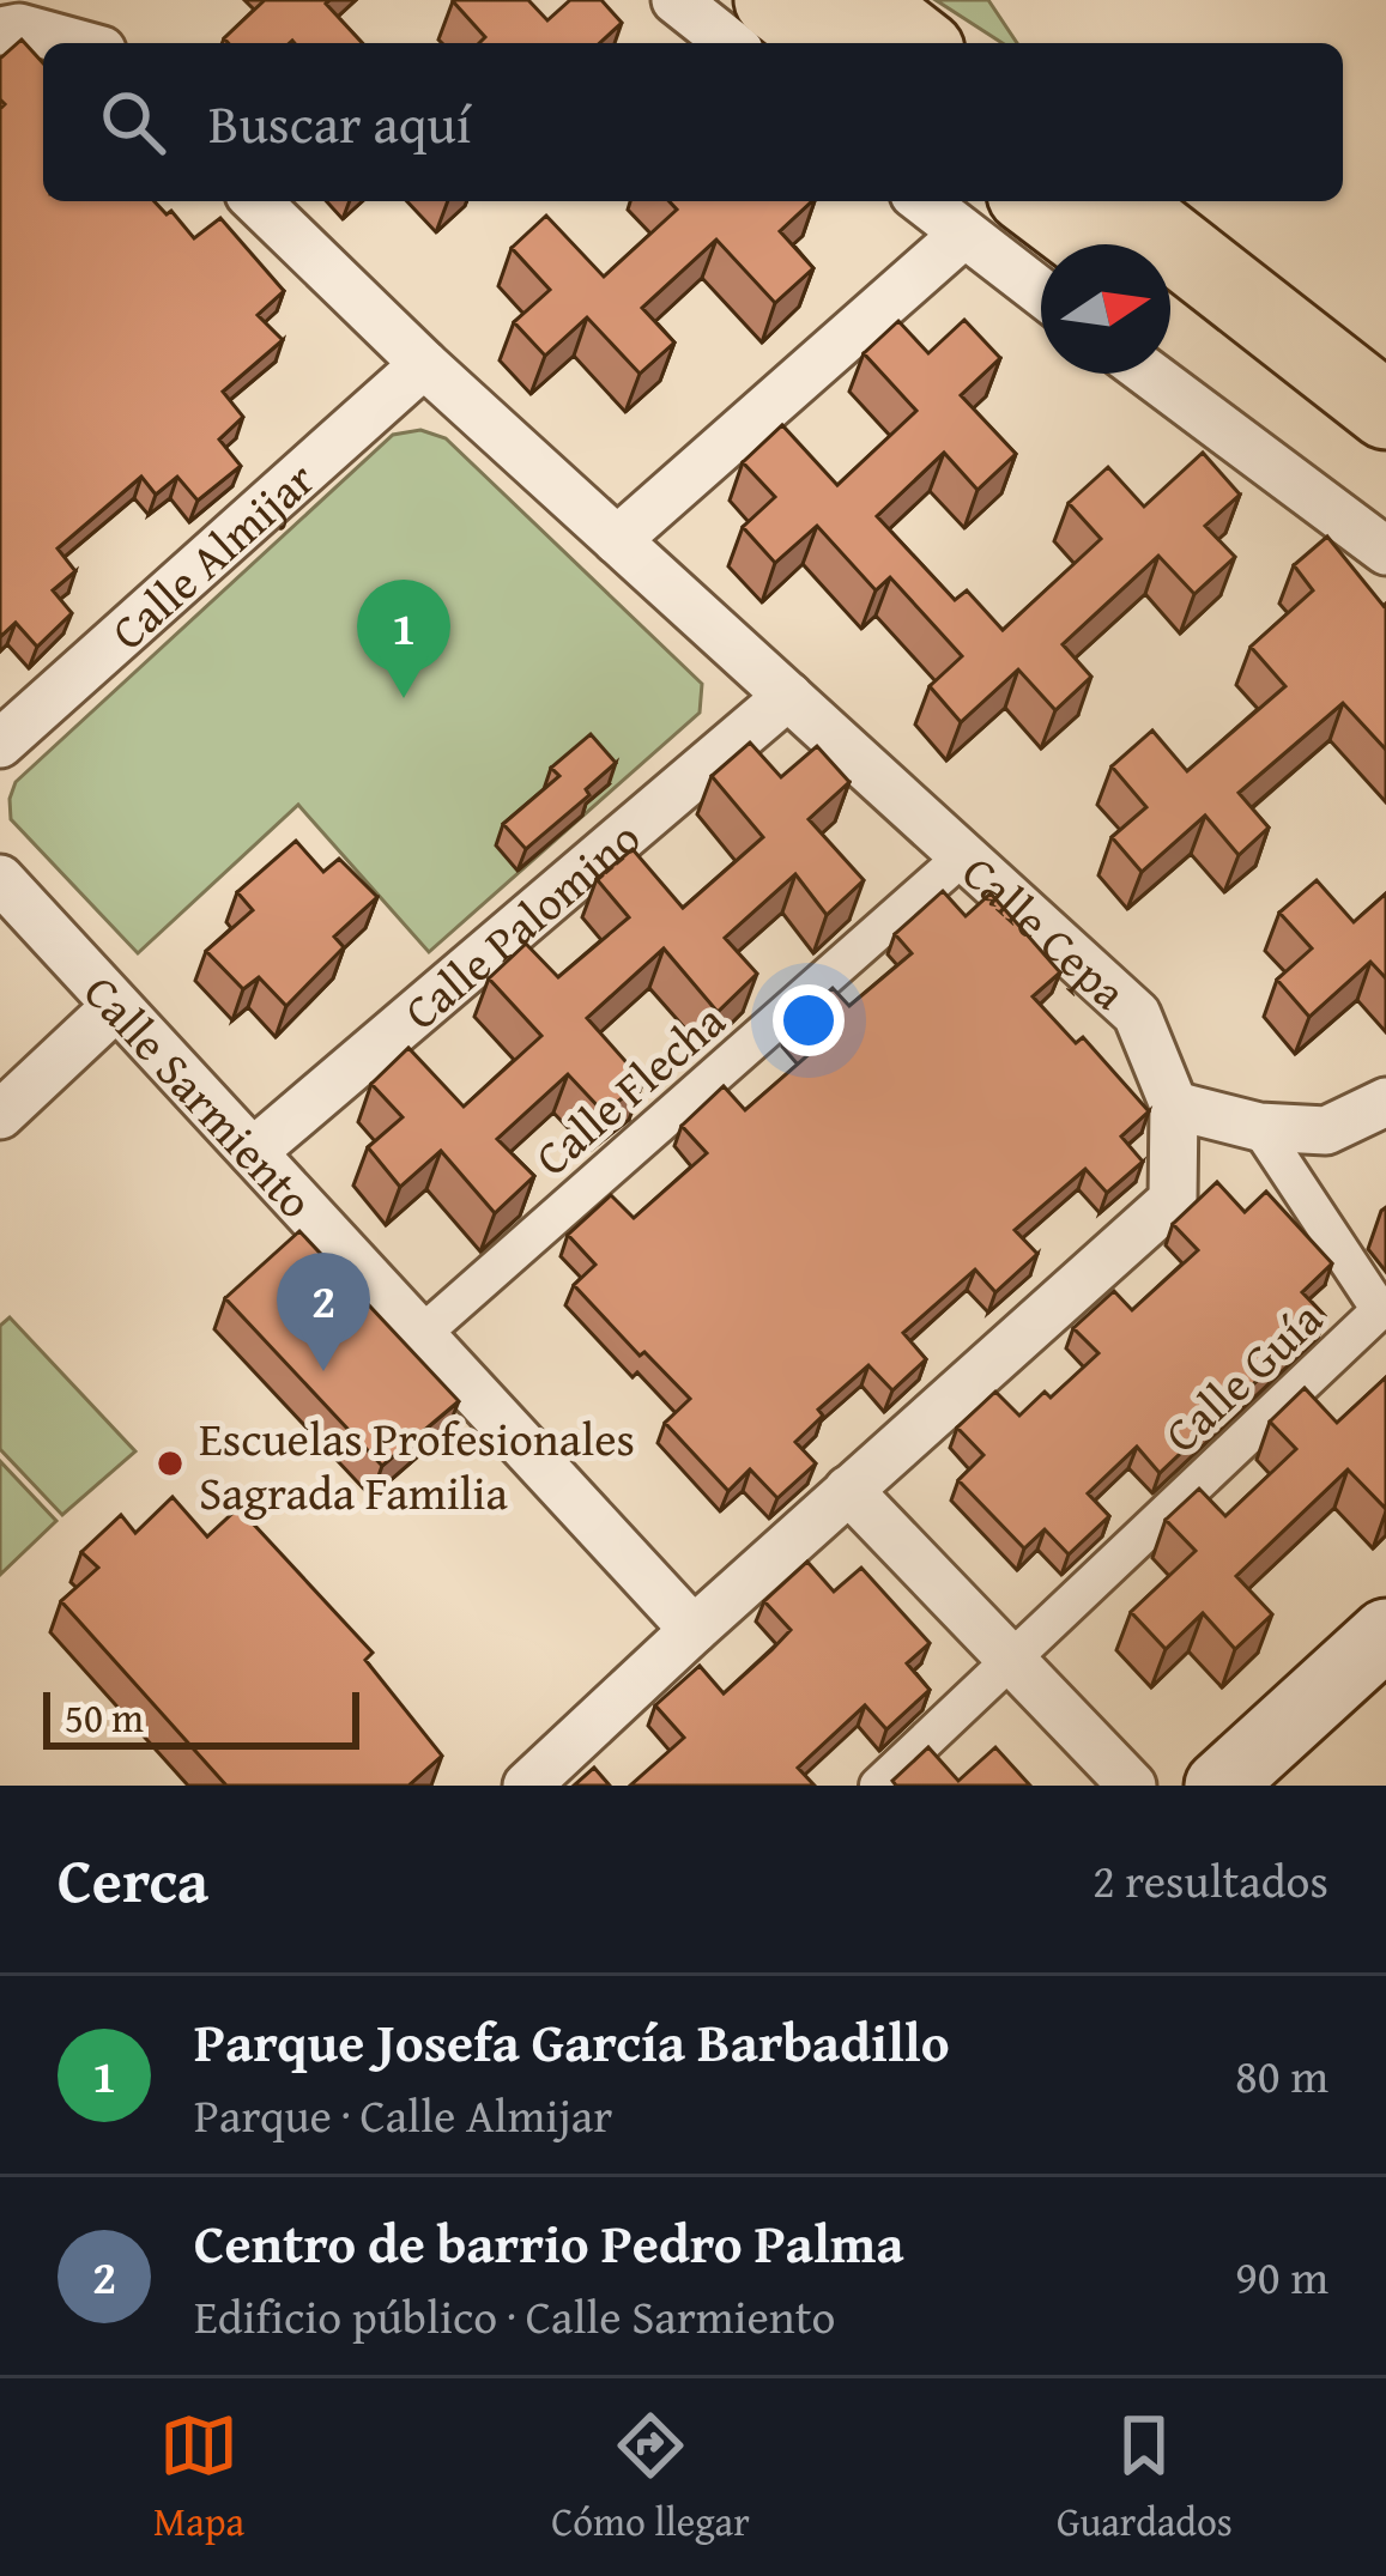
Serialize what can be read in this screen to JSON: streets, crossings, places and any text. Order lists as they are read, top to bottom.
{
  "streets": {
    "street": [
      "Calle Almijar",
      "Calle Palomino",
      "Calle Cepa",
      "Calle Flecha",
      "Calle Sarmiento",
      "Calle Guía"
    ]
  },
  "crossings": [
    ["Calle Almijar", "Calle Cepa"],
    ["Calle Palomino", "Calle Cepa"],
    ["Calle Palomino", "Calle Sarmiento"],
    ["Calle Cepa", "Calle Flecha"],
    ["Calle Cepa", "Calle Sarmiento"],
    ["Calle Flecha", "Calle Sarmiento"]
  ],
  "places": ["Escuelas Profesionales Sagrada Familia"],
  "scale_bar": "50 m",
  "north": "right",
  "page": {
    "search": "Buscar aquí",
    "pins": ["1", "2"],
    "scale": "50 m",
    "heading": ["Cerca", "2 resultados"],
    "list": [
      {
        "mark": "1",
        "name": "Parque Josefa García Barbadillo",
        "note": "Parque · Calle Almijar",
        "value": "80 m"
      },
      {
        "mark": "2",
        "name": "Centro de barrio Pedro Palma",
        "note": "Edificio público · Calle Sarmiento",
        "value": "90 m"
      }
    ],
    "nav": ["Mapa", "Cómo llegar", "Guardados"]
  }
}
